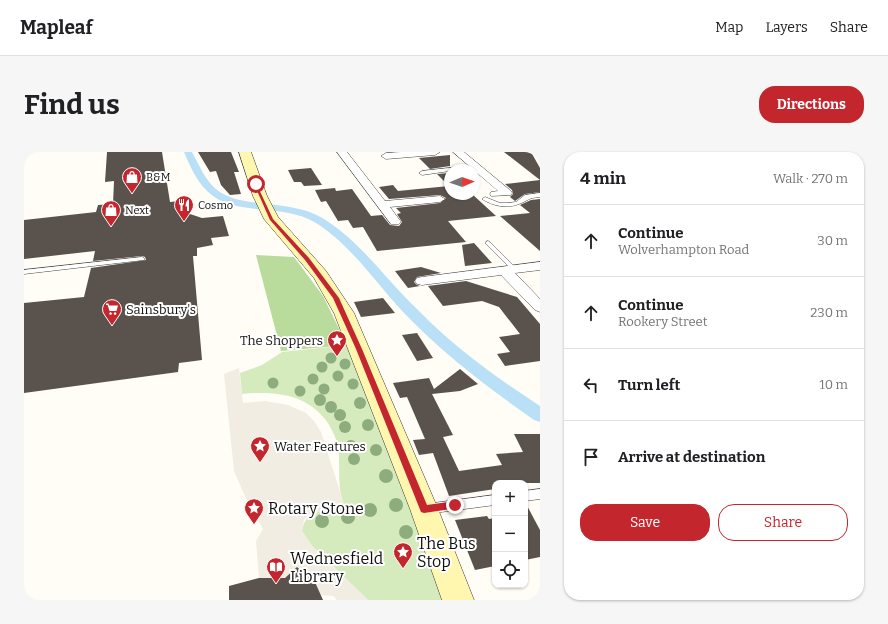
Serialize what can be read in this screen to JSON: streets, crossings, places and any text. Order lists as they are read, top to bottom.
{
  "places": {
    "shop": ["B&M", "Next"],
    "restaurant": ["Cosmo"],
    "supermarket": ["Sainsbury's"],
    "place": [
      "The Shoppers",
      "Water Features",
      "Rotary Stone",
      "The Bus Stop"
    ],
    "library": ["Wednesfield Library"]
  },
  "north": "right",
  "page": {
    "header": "Mapleaf",
    "nav": ["Map", "Layers", "Share"],
    "buttons": [
      "Directions",
      ["Save", "Share"]
    ],
    "title": "Find us",
    "heading": ["4 min", "Walk · 270 m"],
    "list": [
      ["Continue", "Wolverhampton Road", "30 m"],
      ["Continue", "Rookery Street", "230 m"],
      ["Turn left", "10 m"],
      "Arrive at destination"
    ],
    "map_buttons": ["+", "−"]
  }
}
